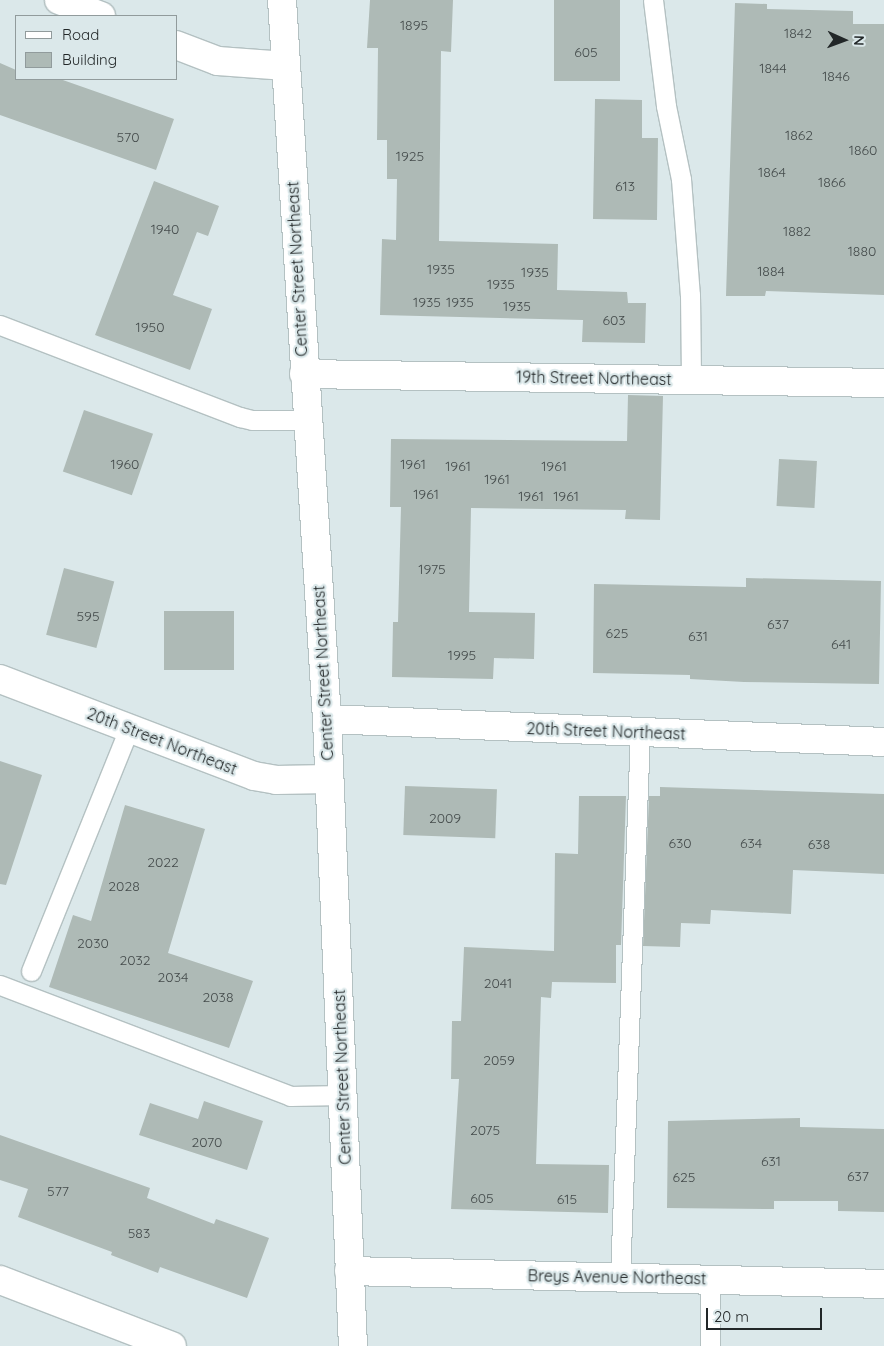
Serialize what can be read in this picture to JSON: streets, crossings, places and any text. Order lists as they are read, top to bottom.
{
  "streets": {
    "street": [
      "Center Street Northeast",
      "19th Street Northeast",
      "20th Street Northeast",
      "Breys Avenue Northeast"
    ]
  },
  "crossings": [
    ["Center Street Northeast", "19th Street Northeast"],
    ["Center Street Northeast", "20th Street Northeast"],
    ["Center Street Northeast", "Breys Avenue Northeast"]
  ],
  "house_numbers": [
    "1895",
    "1842",
    "605",
    "1844",
    "1846",
    "1862",
    "570",
    "1860",
    "1925",
    "1864",
    "1866",
    "613",
    "1940",
    "1882",
    "1880",
    "1935",
    "1884",
    "1935",
    "1935",
    "1935",
    "1935",
    "1935",
    "603",
    "1950",
    "1960",
    "1961",
    "1961",
    "1961",
    "1961",
    "1961",
    "1961",
    "1961",
    "1975",
    "595",
    "637",
    "625",
    "631",
    "641",
    "1995",
    "2009",
    "630",
    "634",
    "638",
    "2022",
    "2028",
    "2030",
    "2032",
    "2034",
    "2041",
    "2038",
    "2059",
    "2075",
    "2070",
    "631",
    "637",
    "625",
    "577",
    "605",
    "615",
    "583"
  ],
  "legend": ["Road", "Building"],
  "scale_bar": "20 m",
  "north": "right"
}
